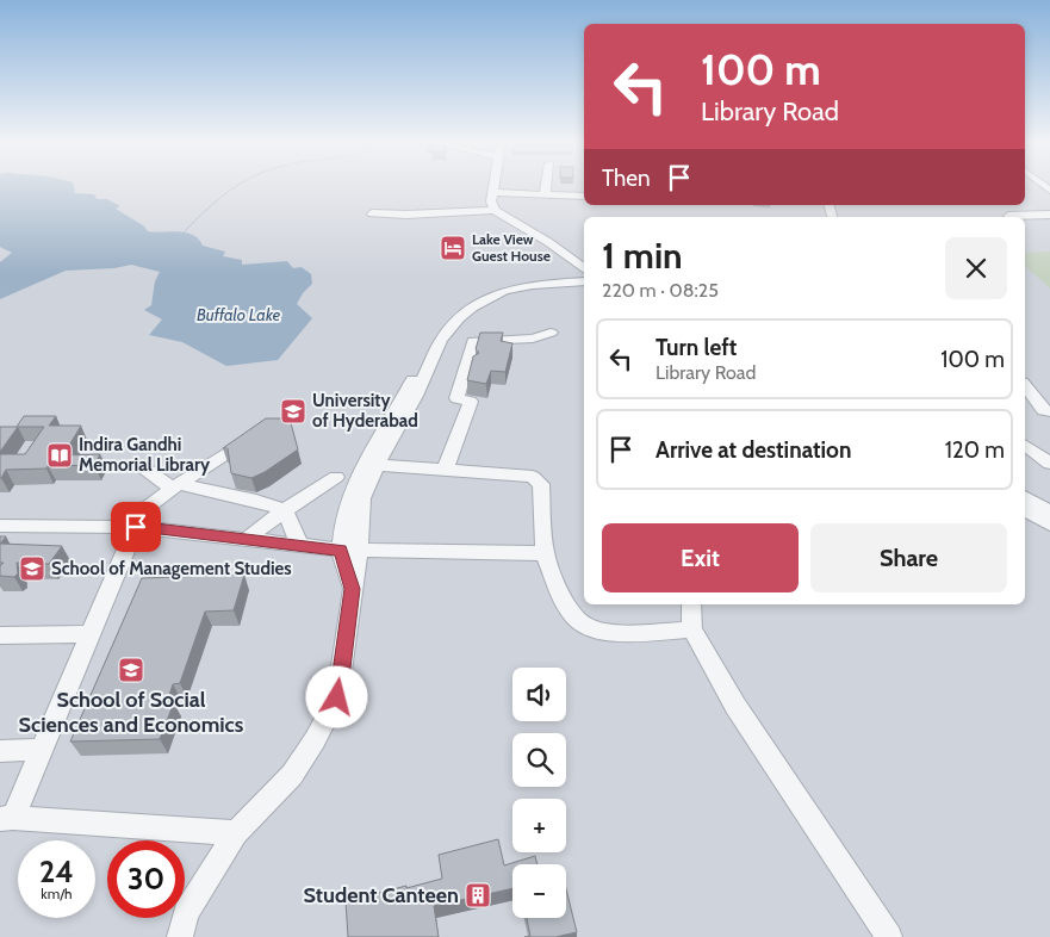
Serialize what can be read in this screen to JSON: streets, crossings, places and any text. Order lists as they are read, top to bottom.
{
  "water": ["Buffalo Lake"],
  "places": {
    "hotel": ["Lake View Guest House"],
    "school or university": ["University of Hyderabad", "School of Management Studies", "School of Social Sciences and Economics"],
    "library": ["Indira Gandhi Memorial Library"],
    "building": ["Student Canteen"]
  },
  "page": {
    "turn": ["100 m", "Library Road"],
    "then": "Then",
    "heading": ["1 min", "220 m · 08:25"],
    "list": [
      {
        "name": "Turn left",
        "note": "Library Road",
        "value": "100 m"
      },
      {
        "name": "Arrive at destination",
        "value": "120 m"
      }
    ],
    "buttons": ["Exit", "Share"],
    "map_buttons": ["+", "−"],
    "speed": "24 km/h",
    "limit": "30"
  }
}
